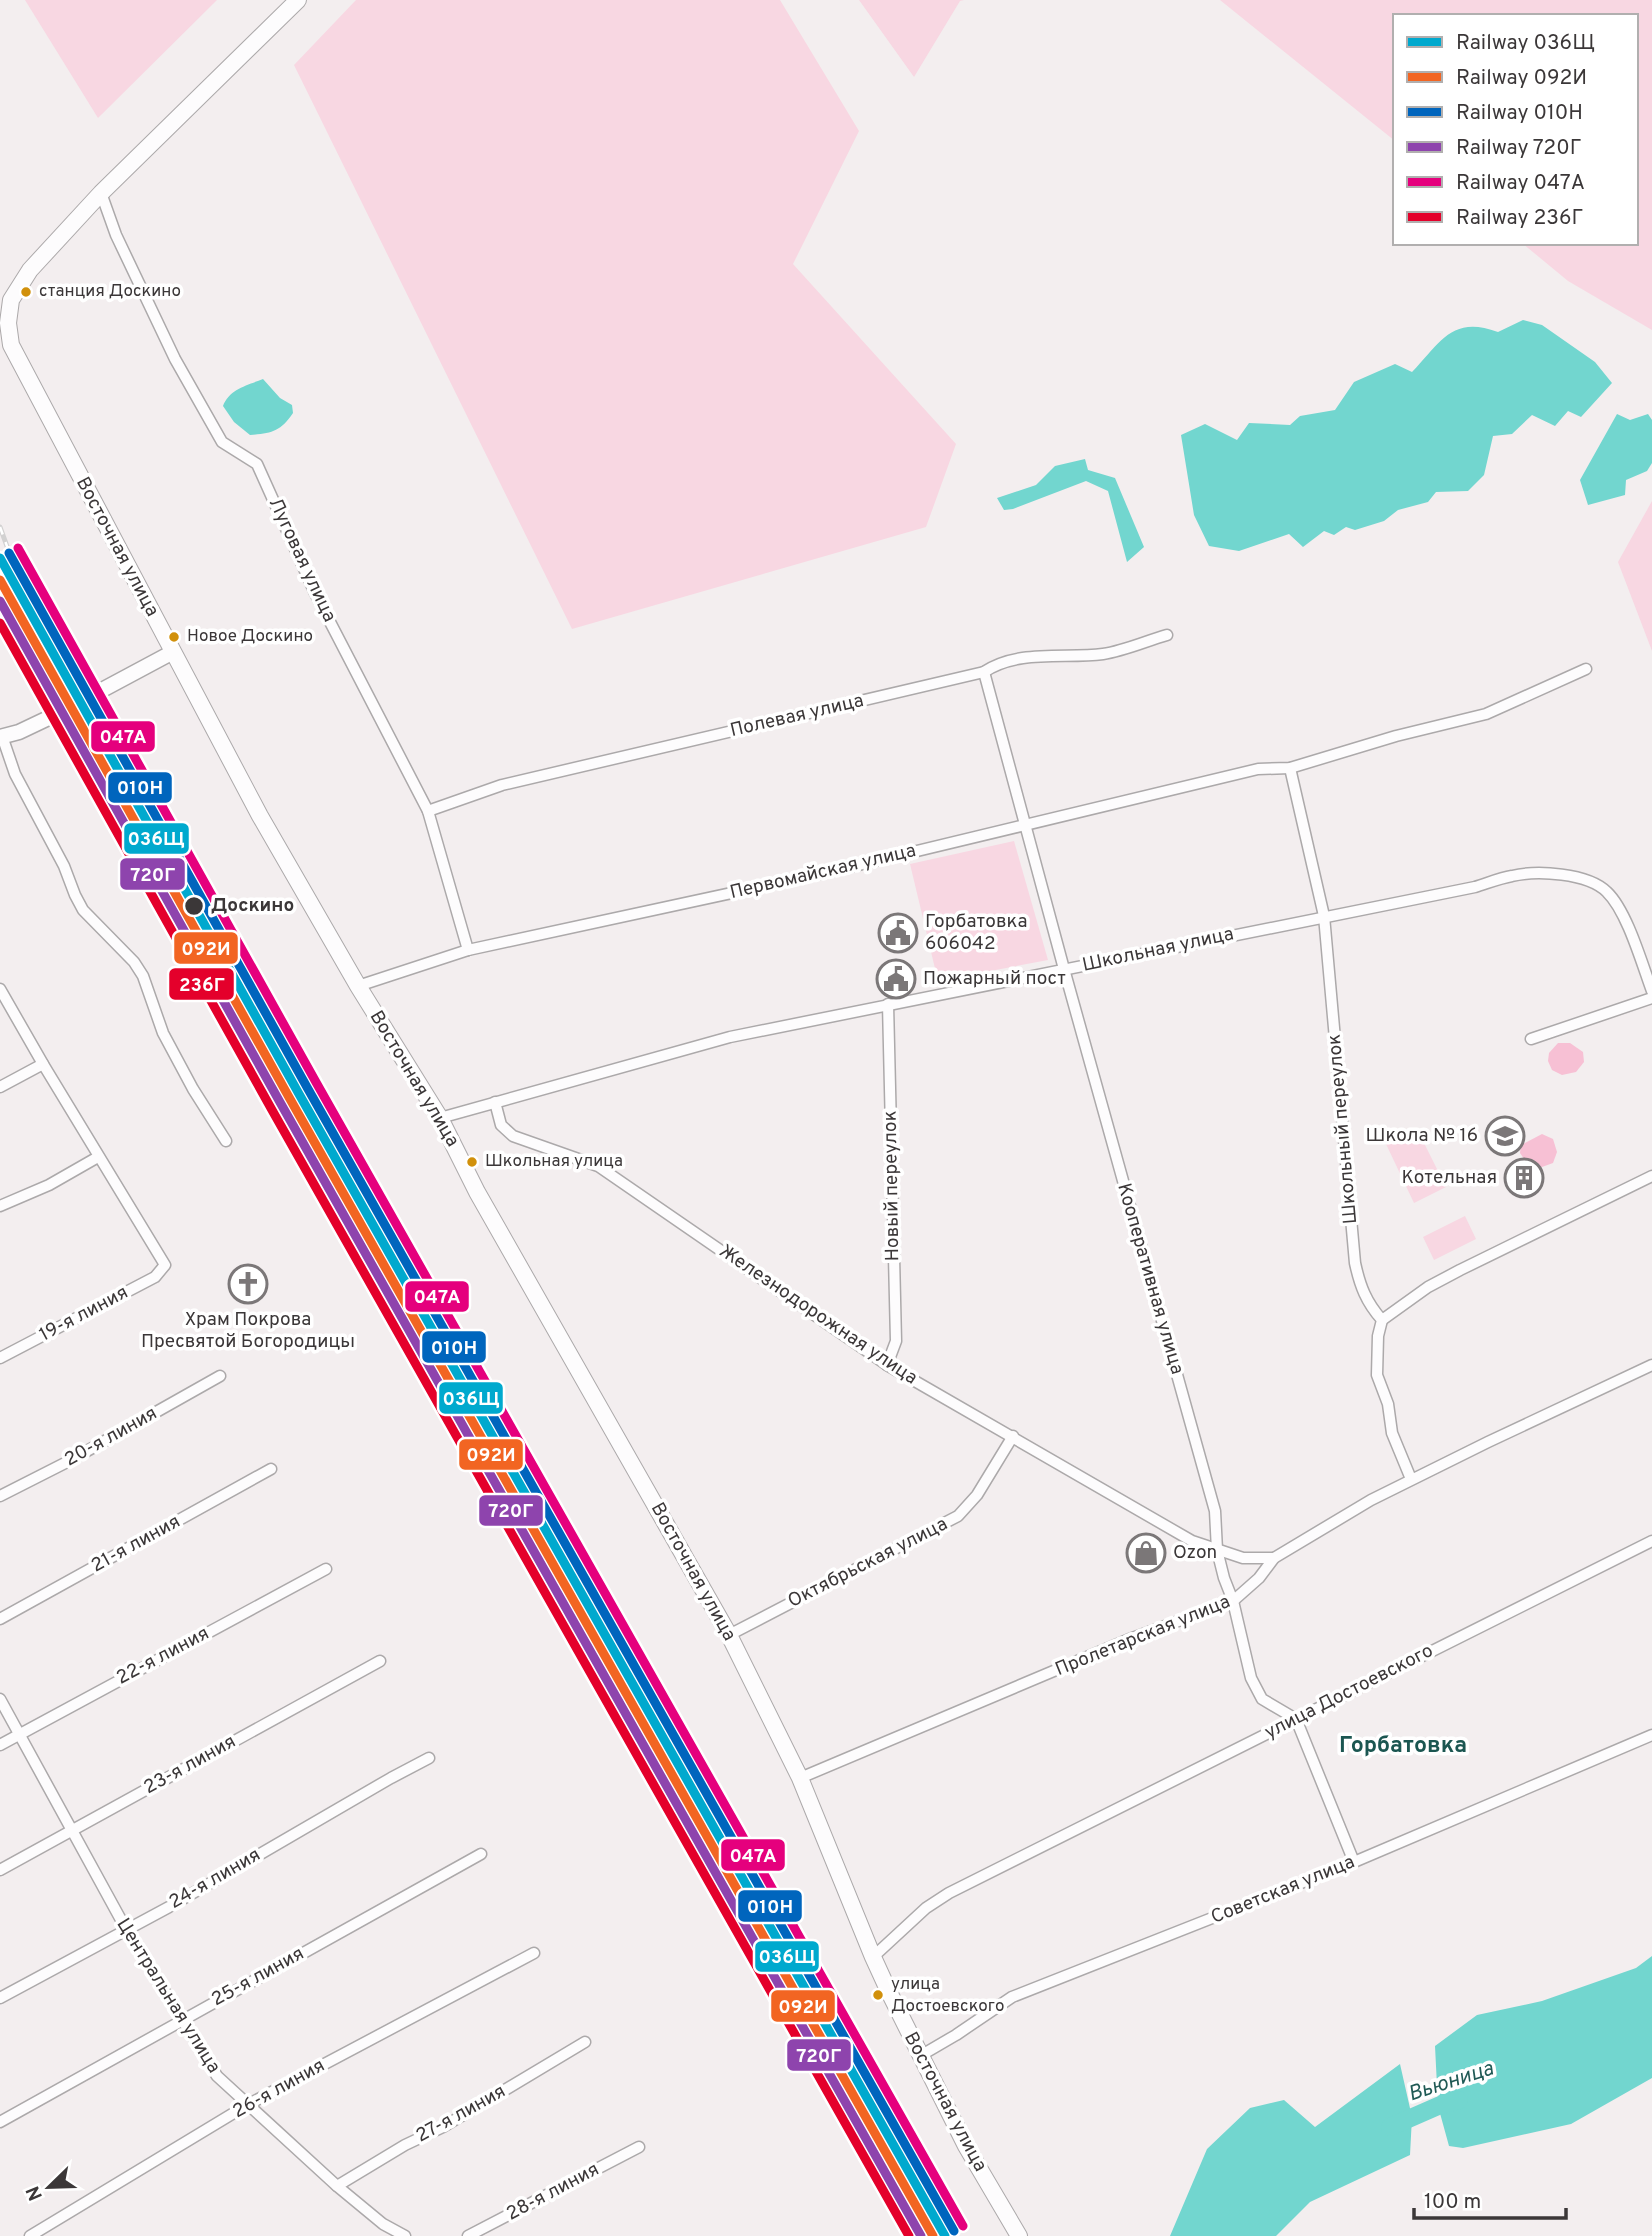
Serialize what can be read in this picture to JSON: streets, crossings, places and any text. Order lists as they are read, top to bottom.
{
  "streets": {
    "main road": ["Восточная улица"],
    "street": [
      "Луговая улица",
      "Полевая улица",
      "Первомайская улица",
      "Школьная улица",
      "Школьный переулок",
      "Новый переулок",
      "Кооперативная улица",
      "19-я линия",
      "Железнодорожная улица",
      "20-я линия",
      "21-я линия",
      "Октябрьская улица",
      "Пролетарская улица",
      "22-я линия",
      "улица Достоевского",
      "23-я линия",
      "24-я линия",
      "Советская улица",
      "25-я линия",
      "Центральная улица",
      "26-я линия",
      "27-я линия",
      "28-я линия"
    ]
  },
  "crossings": [
    ["Восточная улица", "Луговая улица"],
    ["Восточная улица", "Первомайская улица"],
    ["Восточная улица", "Школьная улица"],
    ["Восточная улица", "Октябрьская улица"],
    ["Восточная улица", "Пролетарская улица"],
    ["Восточная улица", "улица Достоевского"],
    ["Восточная улица", "Советская улица"],
    ["Луговая улица", "Полевая улица"],
    ["Луговая улица", "Первомайская улица"],
    ["Полевая улица", "Кооперативная улица"],
    ["Первомайская улица", "Школьный переулок"],
    ["Первомайская улица", "Кооперативная улица"],
    ["Школьная улица", "Школьный переулок"],
    ["Школьная улица", "Новый переулок"],
    ["Школьная улица", "Кооперативная улица"],
    ["Школьная улица", "Железнодорожная улица"],
    ["Новый переулок", "Железнодорожная улица"],
    ["Кооперативная улица", "Железнодорожная улица"],
    ["Кооперативная улица", "Пролетарская улица"],
    ["Кооперативная улица", "улица Достоевского"],
    ["Железнодорожная улица", "Октябрьская улица"],
    ["Железнодорожная улица", "Пролетарская улица"],
    ["22-я линия", "Центральная улица"],
    ["23-я линия", "Центральная улица"],
    ["24-я линия", "Центральная улица"],
    ["25-я линия", "Центральная улица"],
    ["Центральная улица", "26-я линия"],
    ["Центральная улица", "27-я линия"]
  ],
  "districts": ["Горбатовка"],
  "water": ["Вьюница"],
  "places": {
    "other": [
      "станция Доскино",
      "Новое Доскино",
      "Доскино",
      "Школьная улица",
      "улица Достоевского"
    ],
    "public building": ["Горбатовка 606042", "Пожарный пост"],
    "school or university": ["Школа № 16"],
    "building": ["Котельная"],
    "church": ["Храм Покрова Пресвятой Богородицы"],
    "shop": ["Ozon"]
  },
  "lines": [
    "rail line 047А",
    "rail line 010Н",
    "rail line 036Щ",
    "rail line 092И",
    "rail line 720Г",
    "rail line 236Г"
  ],
  "legend": [
    "Railway 036Щ",
    "Railway 092И",
    "Railway 010Н",
    "Railway 720Г",
    "Railway 047А",
    "Railway 236Г"
  ],
  "scale_bar": "100 m",
  "north": "bottom left"
}
